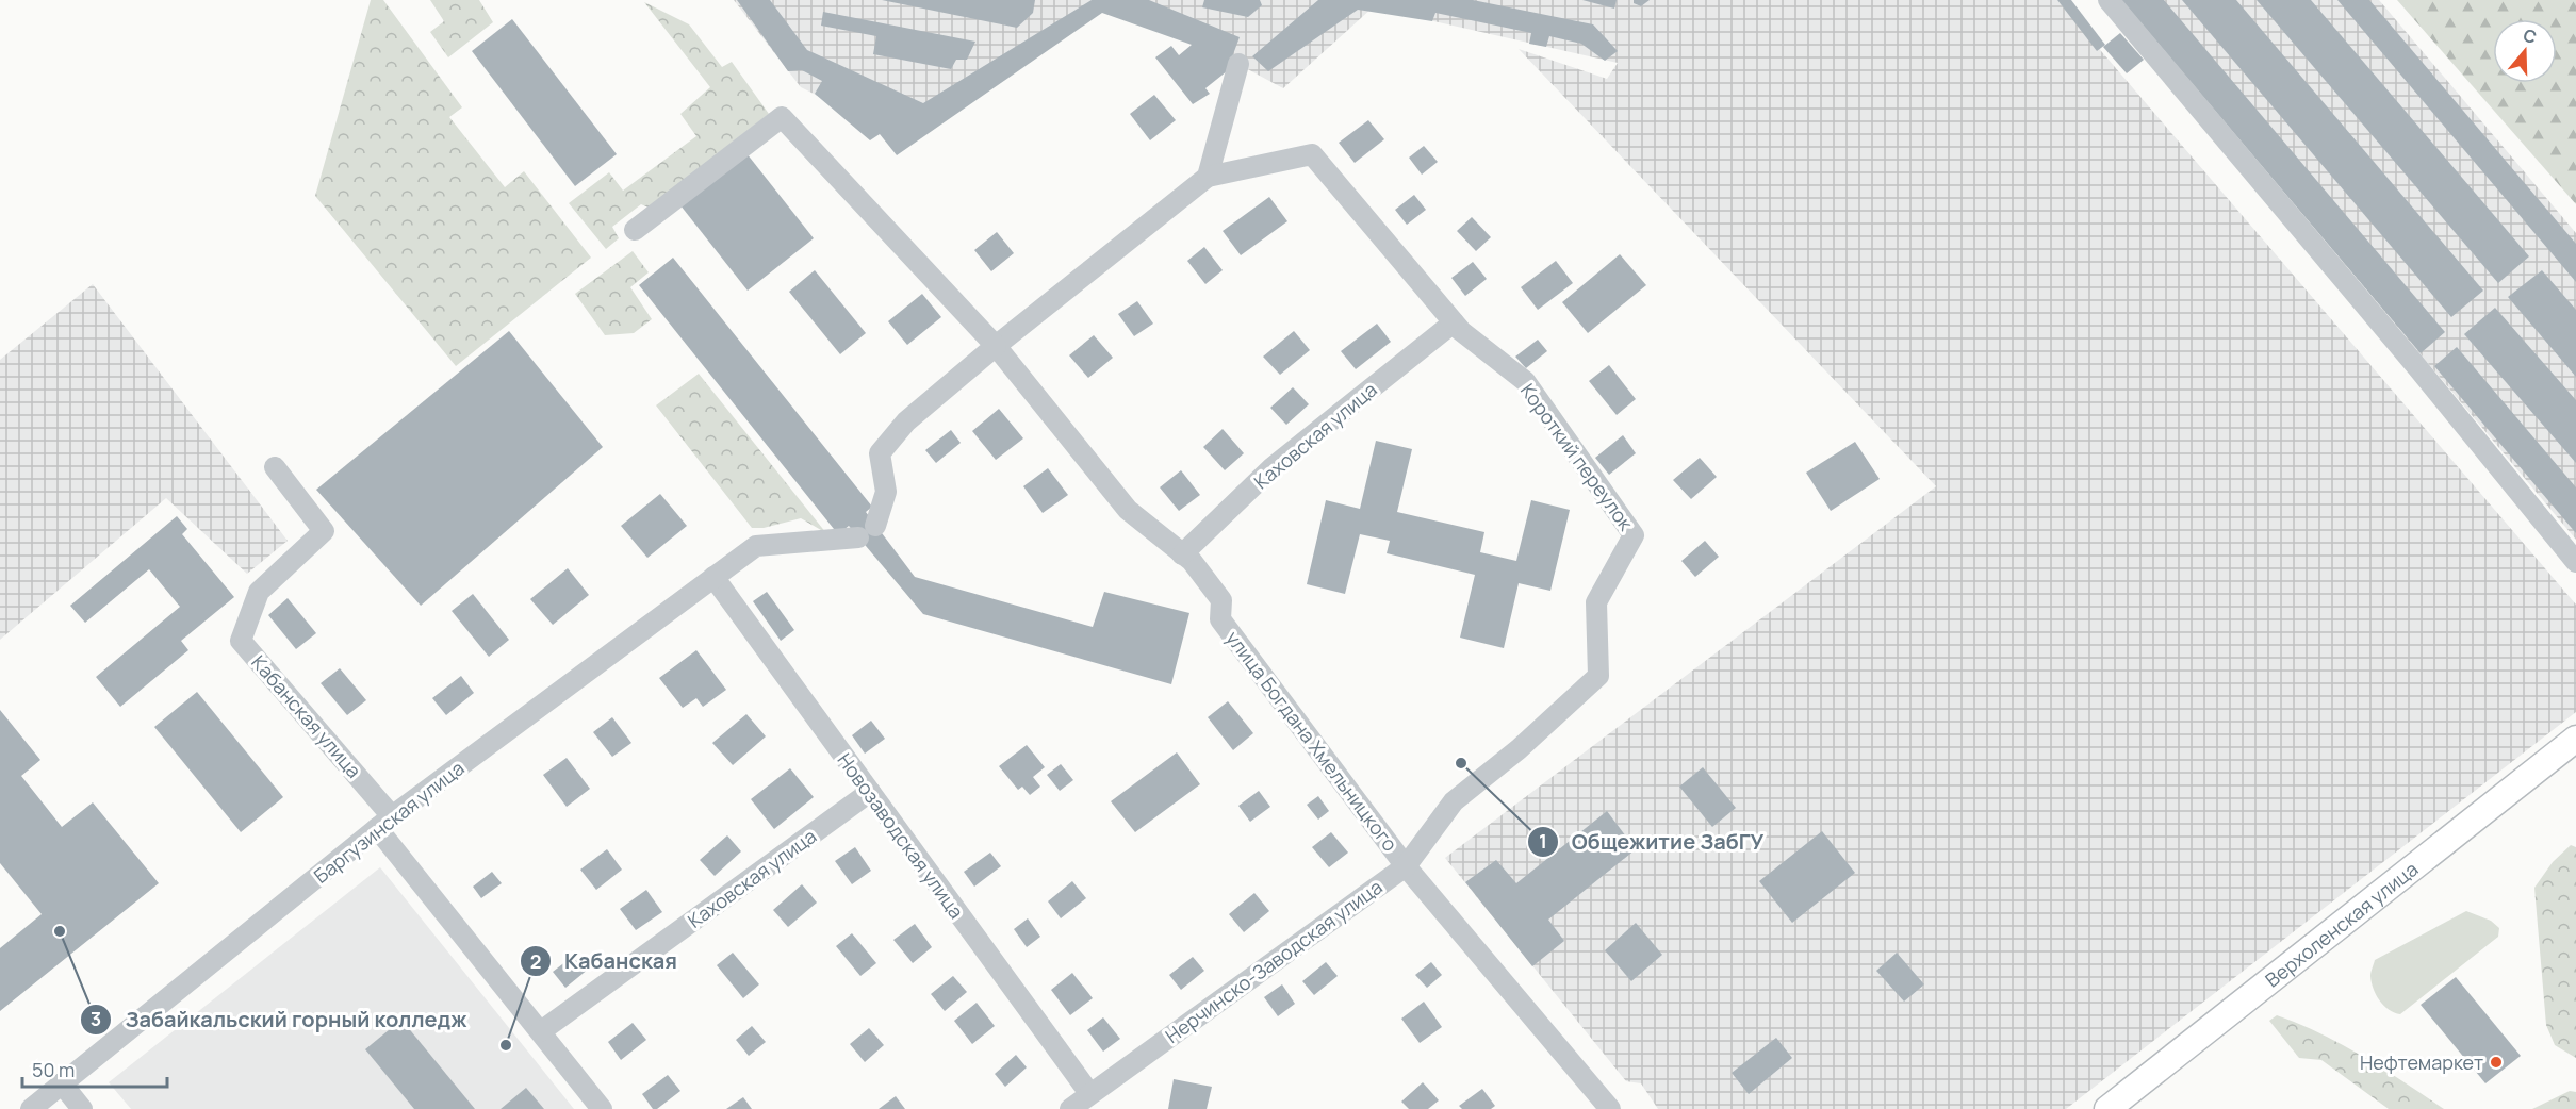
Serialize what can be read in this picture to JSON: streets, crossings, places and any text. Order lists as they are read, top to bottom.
{
  "streets": {
    "main road": ["Верхоленская улица"],
    "street": [
      "Каховская улица",
      "Короткий переулок",
      "Кабанская улица",
      "улица Богдана Хмельницкого",
      "Баргузинская улица",
      "Новозаводская улица",
      "Нерчинско-Заводская улица"
    ]
  },
  "crossings": [
    ["Каховская улица", "Короткий переулок"],
    ["Каховская улица", "Кабанская улица"],
    ["Каховская улица", "улица Богдана Хмельницкого"],
    ["Каховская улица", "Новозаводская улица"],
    ["Короткий переулок", "Нерчинско-Заводская улица"],
    ["Кабанская улица", "Баргузинская улица"],
    ["улица Богдана Хмельницкого", "Баргузинская улица"],
    ["улица Богдана Хмельницкого", "Нерчинско-Заводская улица"],
    ["Баргузинская улица", "Новозаводская улица"],
    ["Новозаводская улица", "Нерчинско-Заводская улица"]
  ],
  "places": [
    "Общежитие ЗабГУ",
    "Забайкальский горный колледж",
    "Кабанская",
    "Нефтемаркет"
  ],
  "scale_bar": "50 m",
  "north": "top"
}
